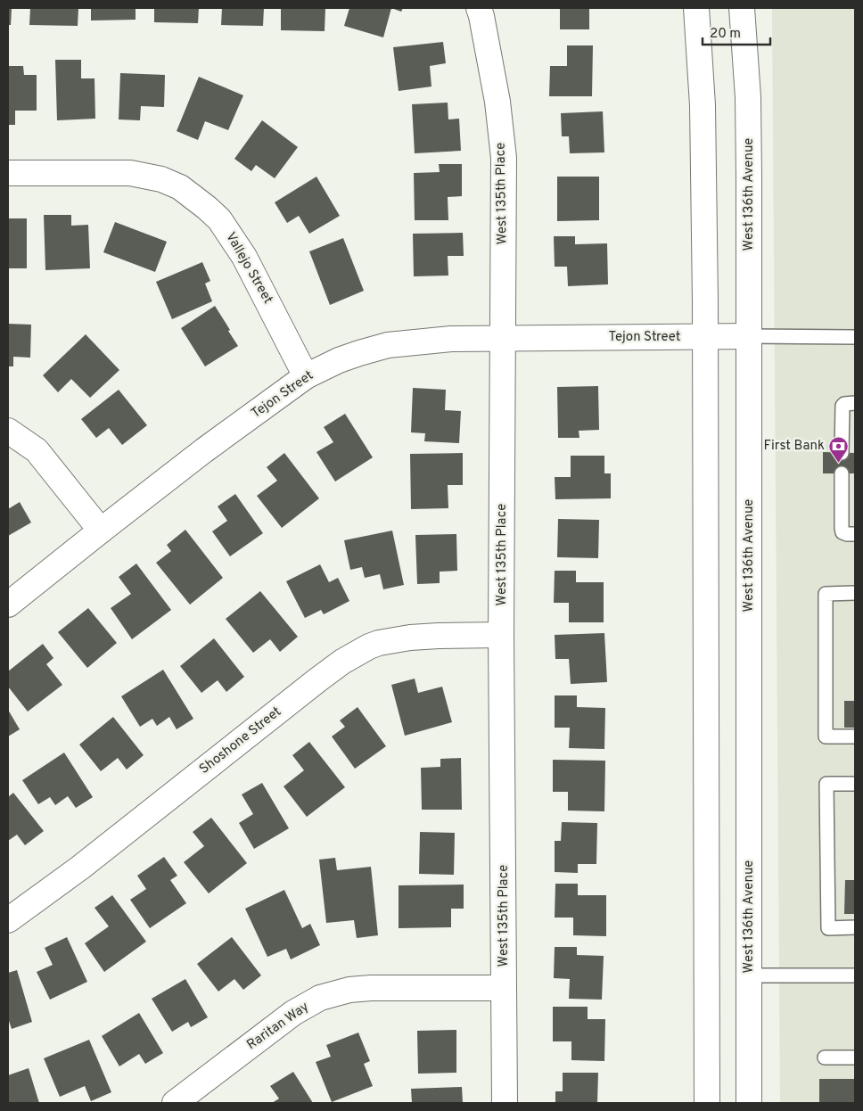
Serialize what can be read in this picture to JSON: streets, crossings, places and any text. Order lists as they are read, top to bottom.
{
  "streets": {
    "street": [
      "West 135th Place",
      "West 136th Avenue",
      "Vallejo Street",
      "Tejon Street",
      "Shoshone Street",
      "Raritan Way"
    ]
  },
  "crossings": [
    ["West 135th Place", "Tejon Street"],
    ["West 135th Place", "Shoshone Street"],
    ["West 135th Place", "Raritan Way"],
    ["West 136th Avenue", "Tejon Street"],
    ["Vallejo Street", "Tejon Street"]
  ],
  "places": {
    "bank": ["First Bank"]
  },
  "scale_bar": "20 m"
}
